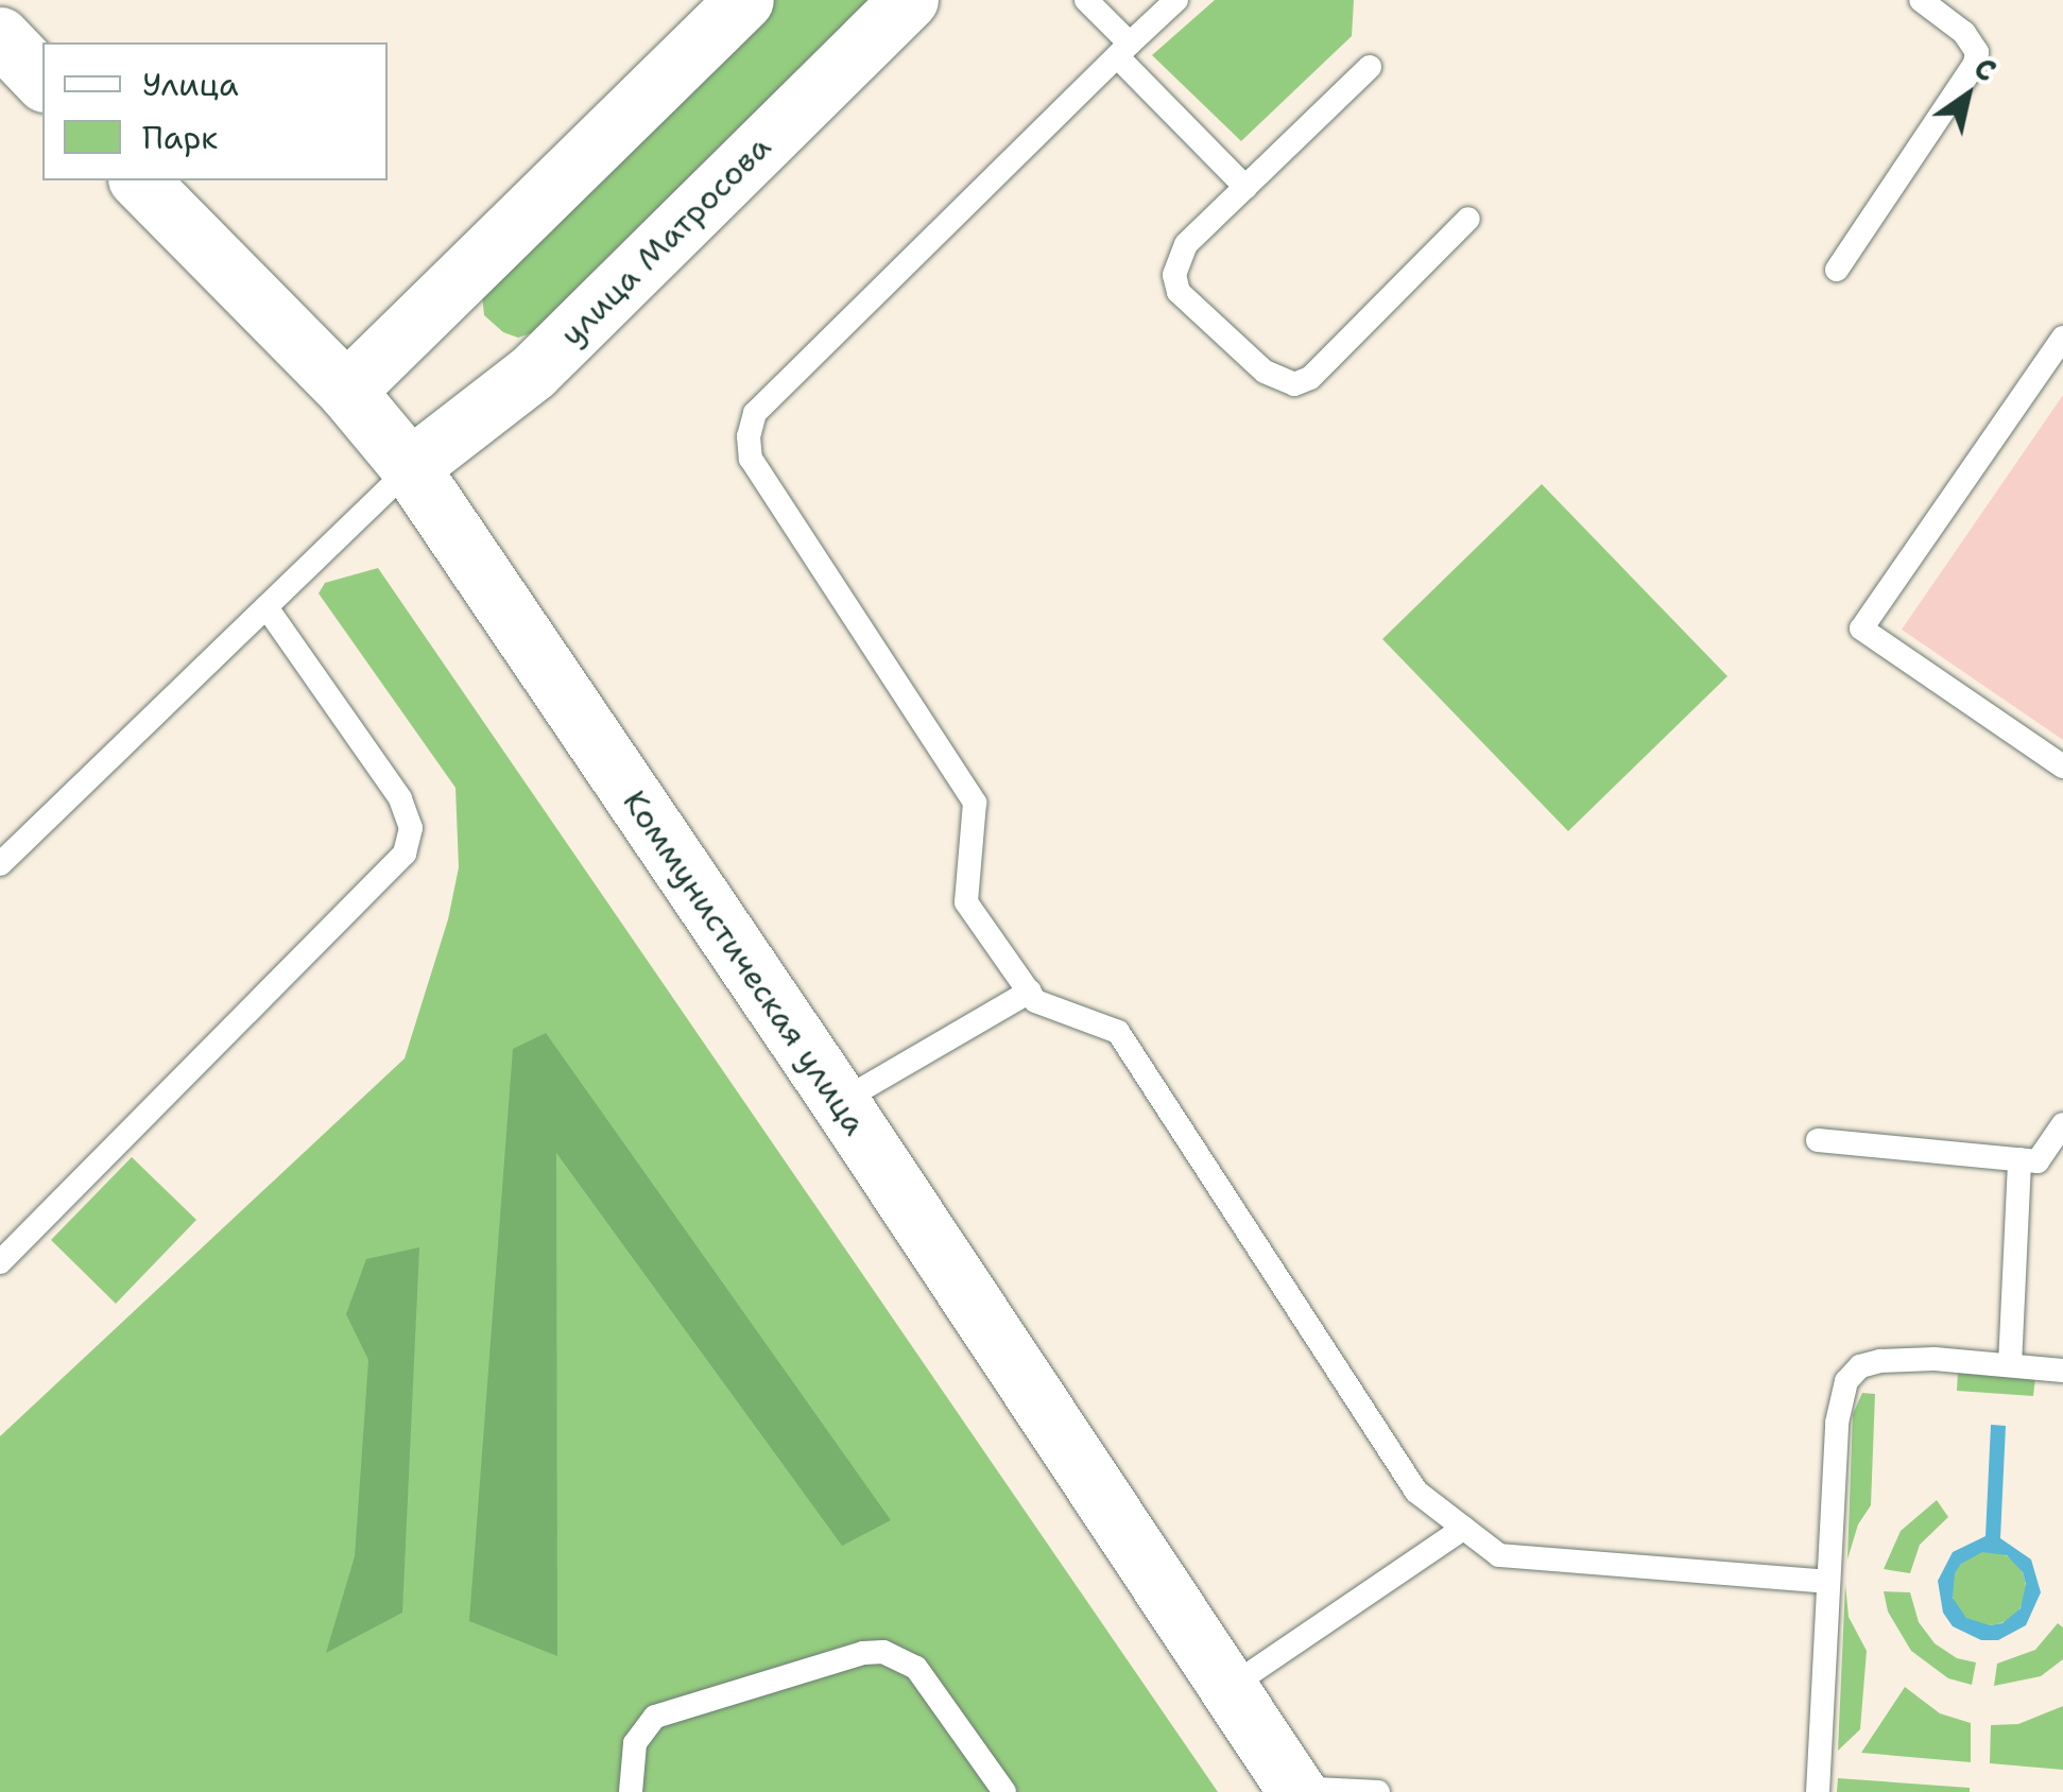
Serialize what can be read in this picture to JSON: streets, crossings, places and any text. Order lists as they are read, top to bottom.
{
  "streets": {
    "main road": ["улица Матросова", "Коммунистическая улица"]
  },
  "crossings": [
    ["улица Матросова", "Коммунистическая улица"]
  ],
  "legend": ["Улица", "Парк"],
  "north": "top right"
}
